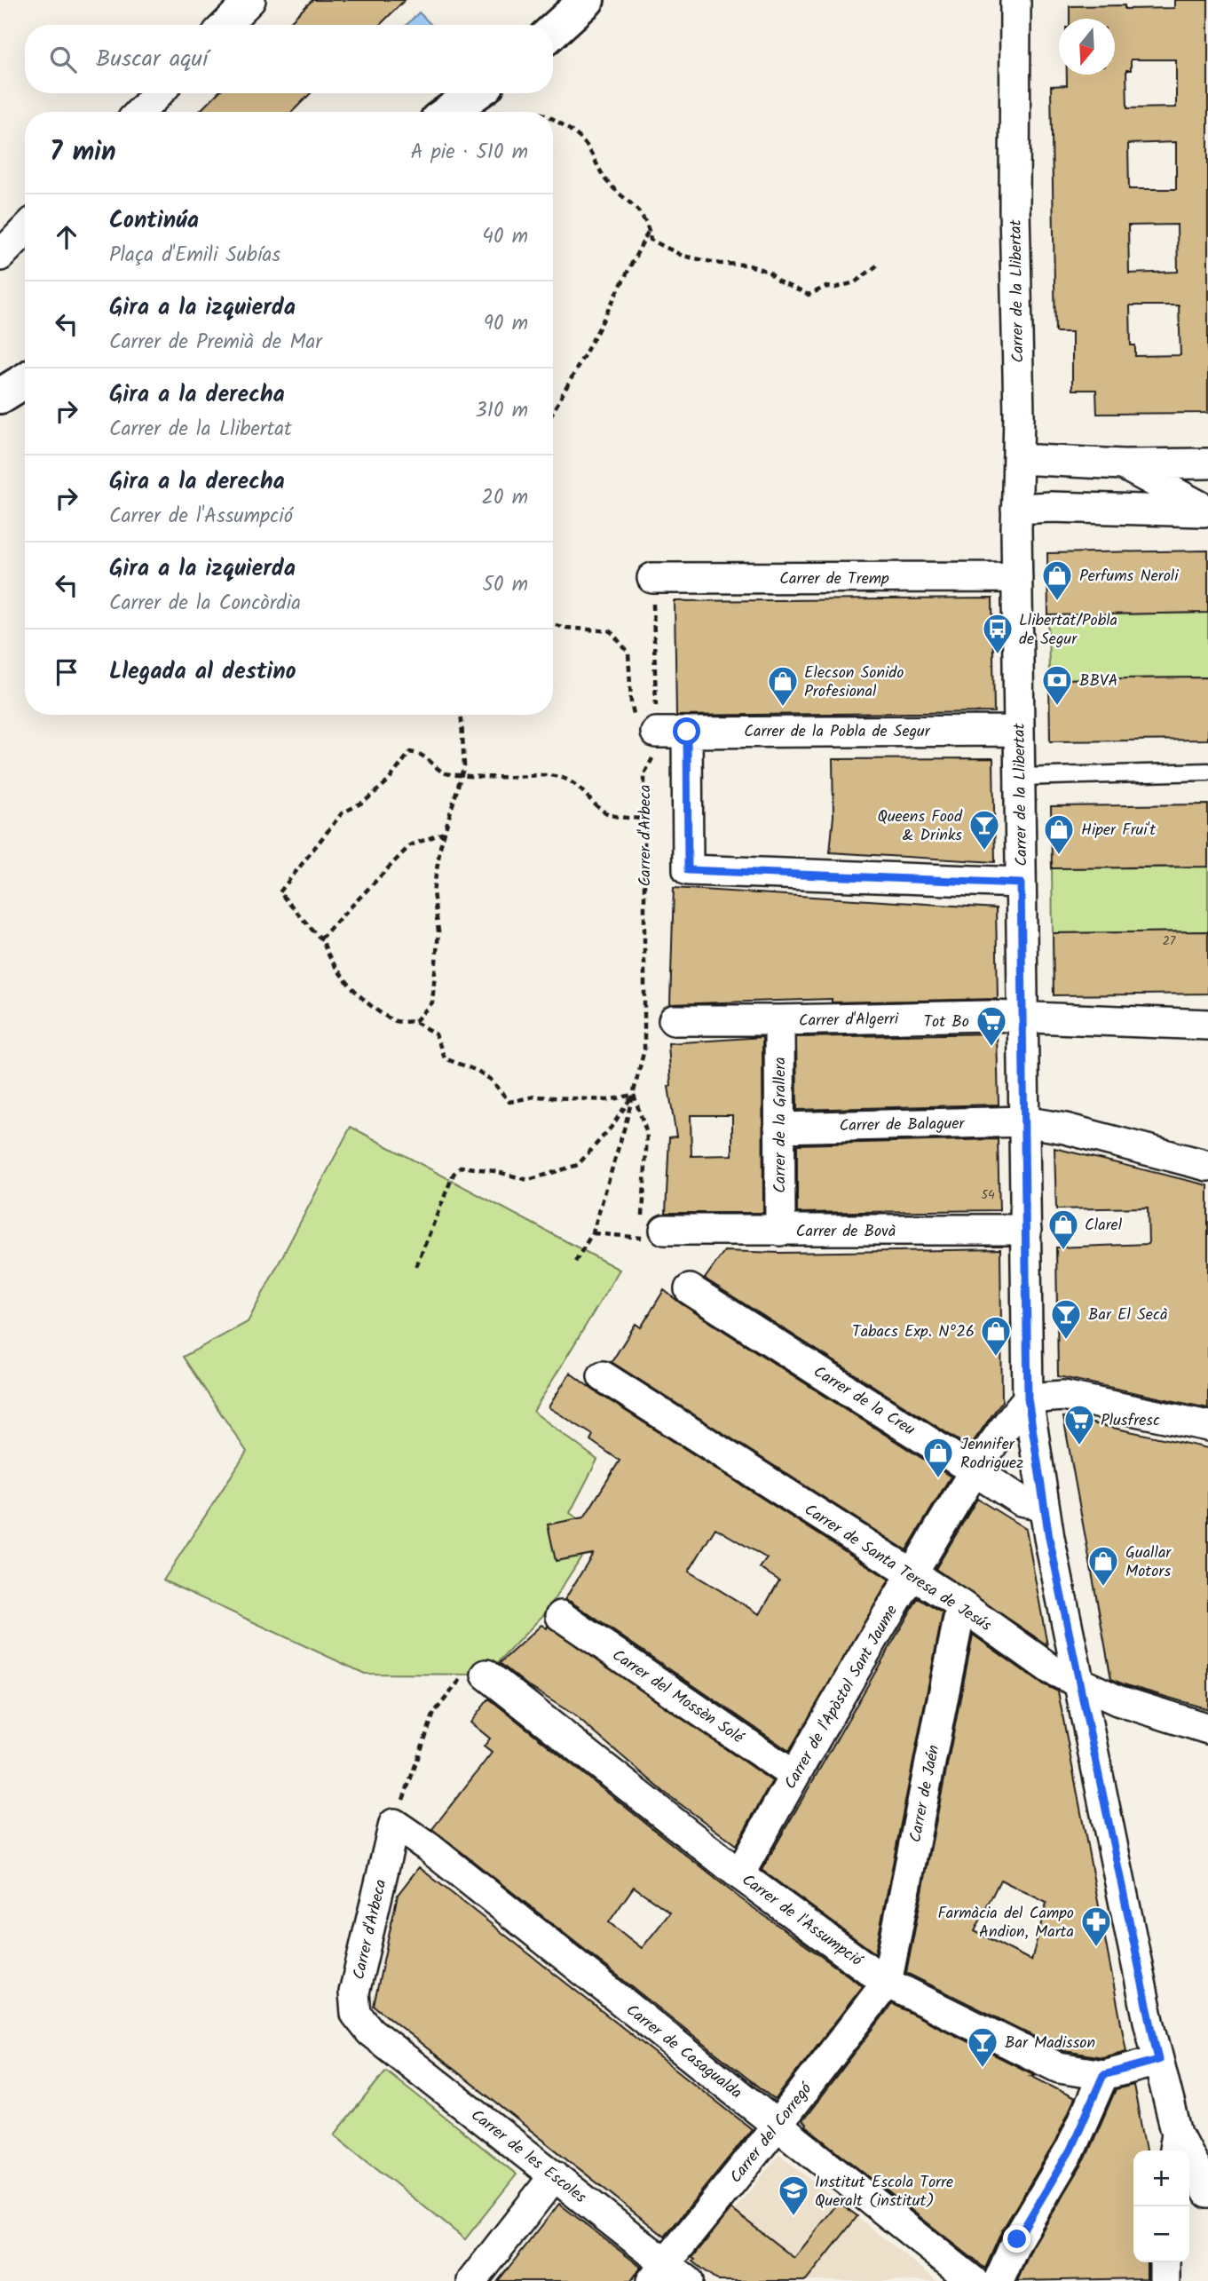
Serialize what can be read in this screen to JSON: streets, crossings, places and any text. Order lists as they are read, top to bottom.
{
  "streets": {
    "street": [
      "Carrer de la Llibertat",
      "Carrer de Tremp",
      "Carrer de la Pobla de Segur",
      "Carrer d'Arbeca",
      "Carrer d'Algerri",
      "Carrer de Balaguer",
      "Carrer de la Grallera",
      "Carrer de Bovà",
      "Carrer de la Creu",
      "Carrer de Santa Teresa de Jesús",
      "Carrer del Mossèn Solé",
      "Carrer de l'Apòstol Sant Jaume",
      "Carrer de Jaén",
      "Carrer de l'Assumpció",
      "Carrer de Casagualda",
      "Carrer del Corregó",
      "Carrer de les Escoles"
    ]
  },
  "crossings": [
    ["Carrer de la Llibertat", "Carrer de Tremp"],
    ["Carrer de la Llibertat", "Carrer de la Pobla de Segur"],
    ["Carrer de la Llibertat", "Carrer d'Algerri"],
    ["Carrer de la Llibertat", "Carrer de Balaguer"],
    ["Carrer de la Llibertat", "Carrer de Bovà"],
    ["Carrer de la Llibertat", "Carrer de la Creu"],
    ["Carrer de la Llibertat", "Carrer de Santa Teresa de Jesús"],
    ["Carrer de la Llibertat", "Carrer de l'Apòstol Sant Jaume"],
    ["Carrer de la Llibertat", "Carrer de l'Assumpció"],
    ["Carrer de Tremp", "Carrer d'Arbeca"],
    ["Carrer de la Pobla de Segur", "Carrer d'Arbeca"],
    ["Carrer d'Arbeca", "Carrer de Casagualda"],
    ["Carrer d'Arbeca", "Carrer de les Escoles"],
    ["Carrer d'Algerri", "Carrer de la Grallera"],
    ["Carrer de Balaguer", "Carrer de la Grallera"],
    ["Carrer de la Grallera", "Carrer de Bovà"],
    ["Carrer de la Creu", "Carrer de l'Apòstol Sant Jaume"],
    ["Carrer de Santa Teresa de Jesús", "Carrer de l'Apòstol Sant Jaume"],
    ["Carrer de Santa Teresa de Jesús", "Carrer de Jaén"],
    ["Carrer del Mossèn Solé", "Carrer de l'Apòstol Sant Jaume"],
    ["Carrer de l'Apòstol Sant Jaume", "Carrer de l'Assumpció"],
    ["Carrer de Jaén", "Carrer de l'Assumpció"],
    ["Carrer de Jaén", "Carrer del Corregó"],
    ["Carrer de l'Assumpció", "Carrer del Corregó"],
    ["Carrer de Casagualda", "Carrer del Corregó"],
    ["Carrer del Corregó", "Carrer de les Escoles"]
  ],
  "places": {
    "shop": [
      "Perfums Neroli",
      "Elecson Sonido Profesional",
      "Hiper Frui't",
      "Clarel",
      "Tabacs Exp. Nº26",
      "Jennifer Rodriguez",
      "Guallar Motors"
    ],
    "bus stop": ["Llibertat/Pobla de Segur"],
    "bank": ["BBVA"],
    "bar": ["Queens Food & Drinks", "Bar El Secà", "Bar Madisson"],
    "supermarket": ["Tot Bo", "Plusfresc"],
    "pharmacy": ["Farmàcia del Campo Andion, Marta"],
    "school or university": ["Institut Escola Torre Queralt (institut)"]
  },
  "house_numbers": ["27", "54"],
  "north": "bottom",
  "page": {
    "search": "Buscar aquí",
    "heading": ["7 min", "A pie · 510 m"],
    "list": [
      ["Continúa", "Plaça d'Emili Subías", "40 m"],
      ["Gira a la izquierda", "Carrer de Premià de Mar", "90 m"],
      ["Gira a la derecha", "Carrer de la Llibertat", "310 m"],
      ["Gira a la derecha", "Carrer de l'Assumpció", "20 m"],
      ["Gira a la izquierda", "Carrer de la Concòrdia", "50 m"],
      "Llegada al destino"
    ],
    "map_buttons": ["+", "−"]
  }
}
